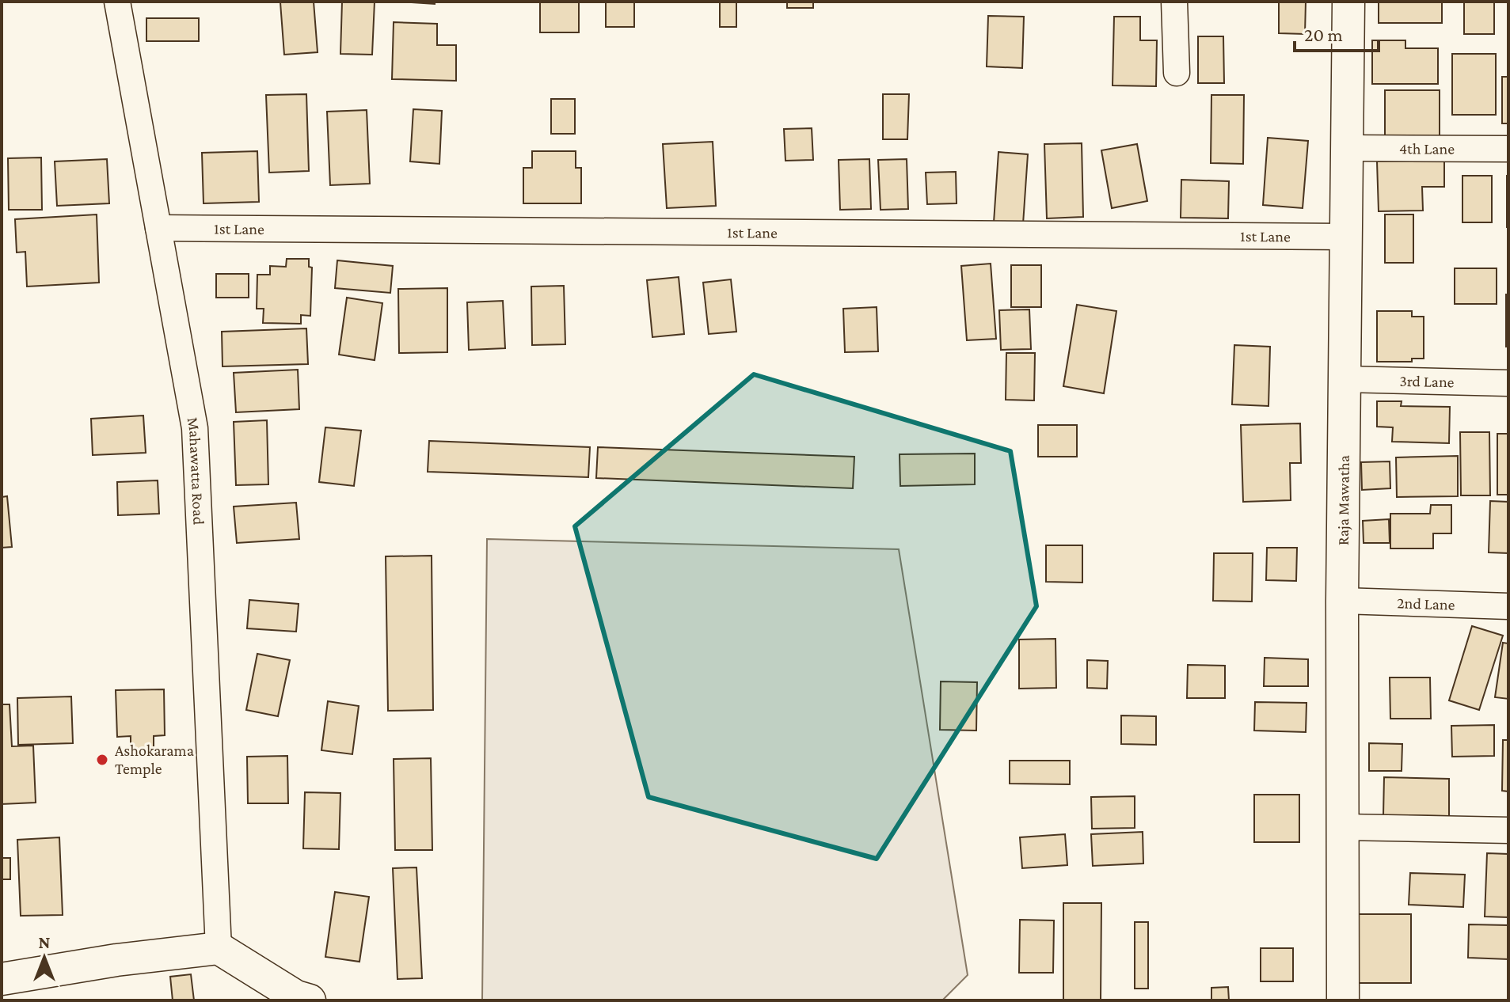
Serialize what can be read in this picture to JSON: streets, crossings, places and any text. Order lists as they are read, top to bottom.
{
  "streets": {
    "street": [
      "4th Lane",
      "1st Lane",
      "3rd Lane",
      "Mahawatta Road",
      "Raja Mawatha",
      "2nd Lane"
    ]
  },
  "crossings": [
    ["4th Lane", "Raja Mawatha"],
    ["1st Lane", "Mahawatta Road"],
    ["1st Lane", "Raja Mawatha"],
    ["3rd Lane", "Raja Mawatha"],
    ["Raja Mawatha", "2nd Lane"]
  ],
  "places": ["Ashokarama Temple"],
  "scale_bar": "20 m",
  "north": "top"
}
